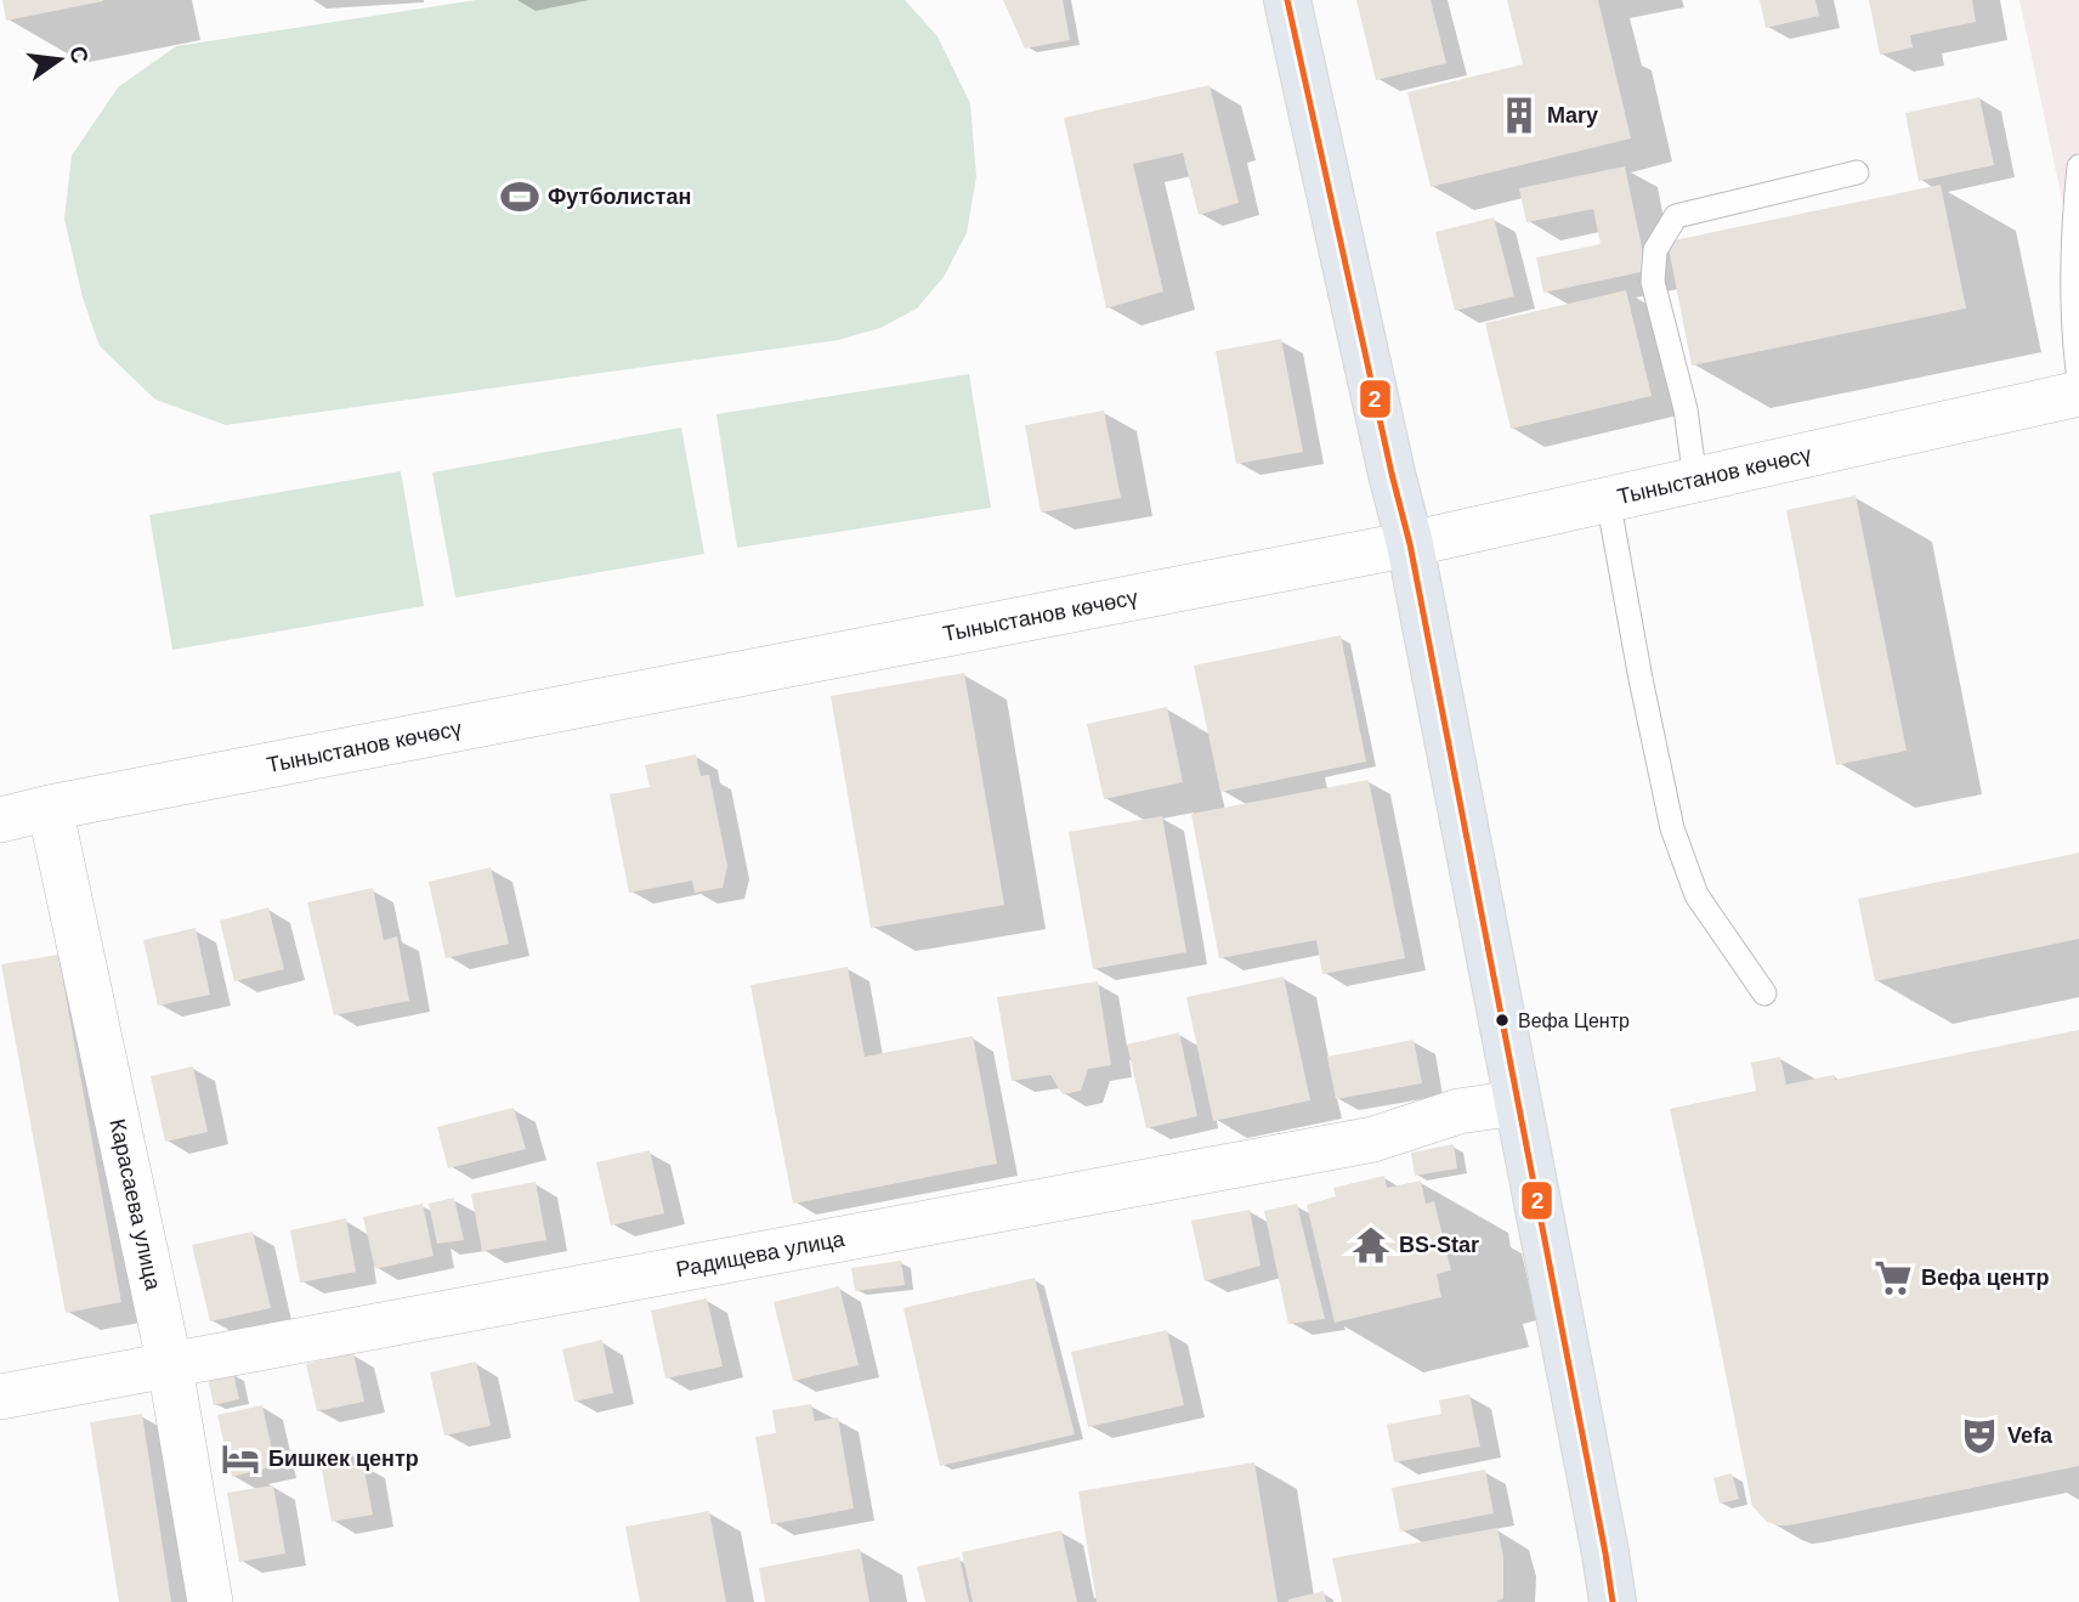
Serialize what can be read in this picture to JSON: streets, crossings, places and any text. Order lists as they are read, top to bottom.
{
  "streets": {
    "street": ["Тыныстанов көчөсү", "Карасаева улица", "Радищева улица"]
  },
  "crossings": [
    ["Тыныстанов көчөсү", "Карасаева улица"],
    ["Карасаева улица", "Радищева улица"]
  ],
  "places": {
    "building": ["Mary"],
    "sports": ["Футболистан"],
    "other": ["Вефа Центр"],
    "temple": ["BS-Star"],
    "supermarket": ["Вефа центр"],
    "theatre": ["Vefa"],
    "hotel": ["Бишкек центр"]
  },
  "lines": ["transit line 2"],
  "north": "right"
}
